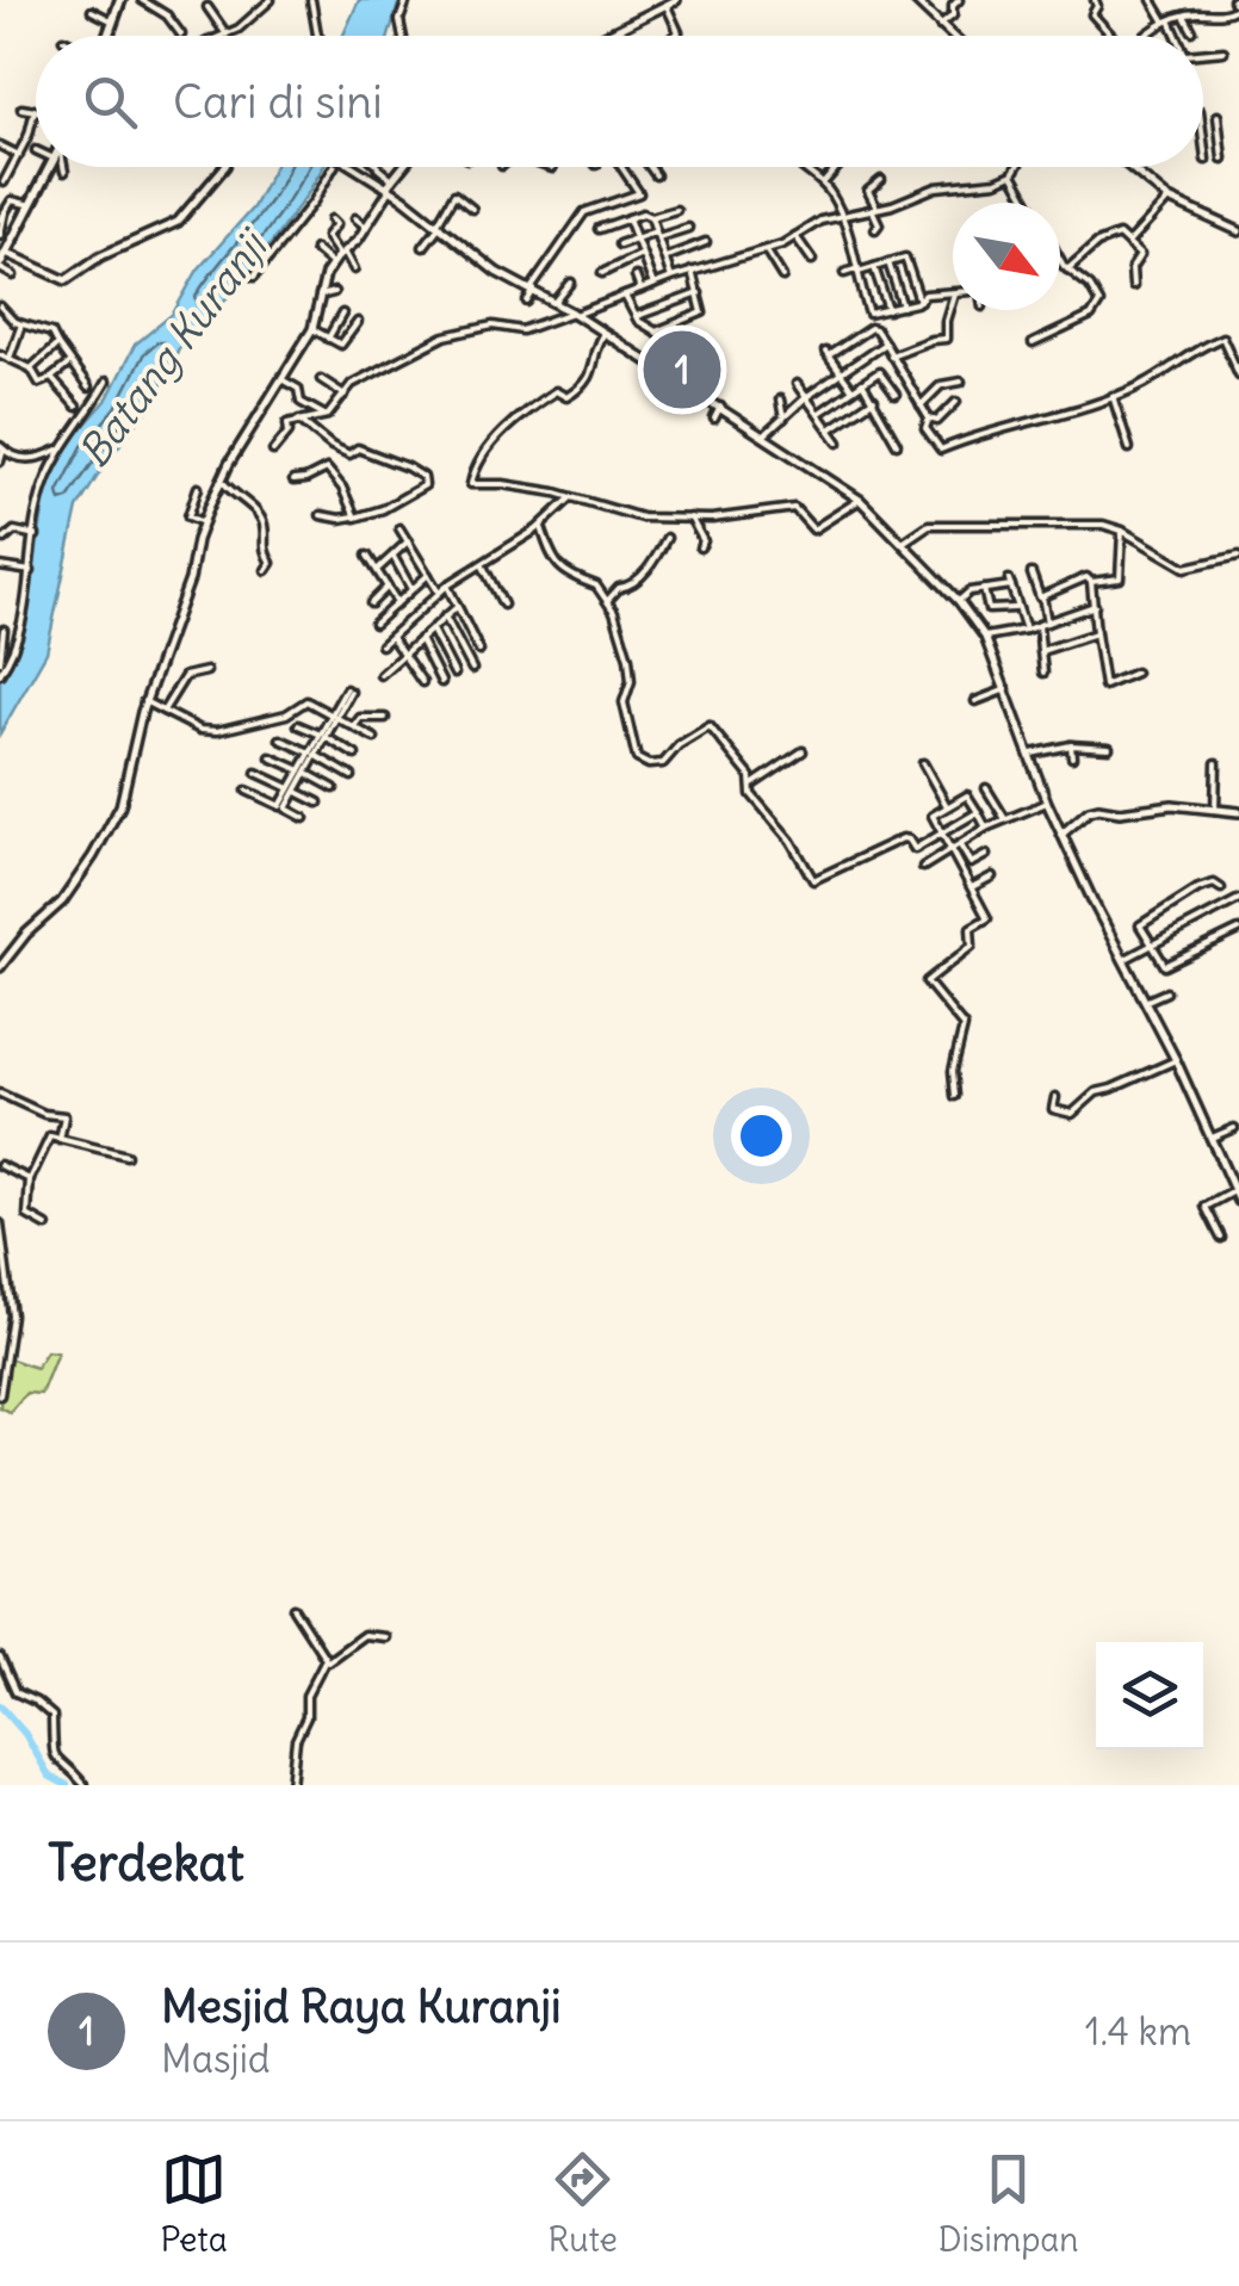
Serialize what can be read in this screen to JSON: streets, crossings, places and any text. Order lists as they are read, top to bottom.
{
  "water": ["Batang Kuranji"],
  "north": "bottom right",
  "page": {
    "search": "Cari di sini",
    "pins": "1",
    "heading": "Terdekat",
    "list": [
      {
        "mark": "1",
        "name": "Mesjid Raya Kuranji",
        "note": "Masjid",
        "value": "1.4 km"
      }
    ],
    "nav": ["Peta", "Rute", "Disimpan"]
  }
}
